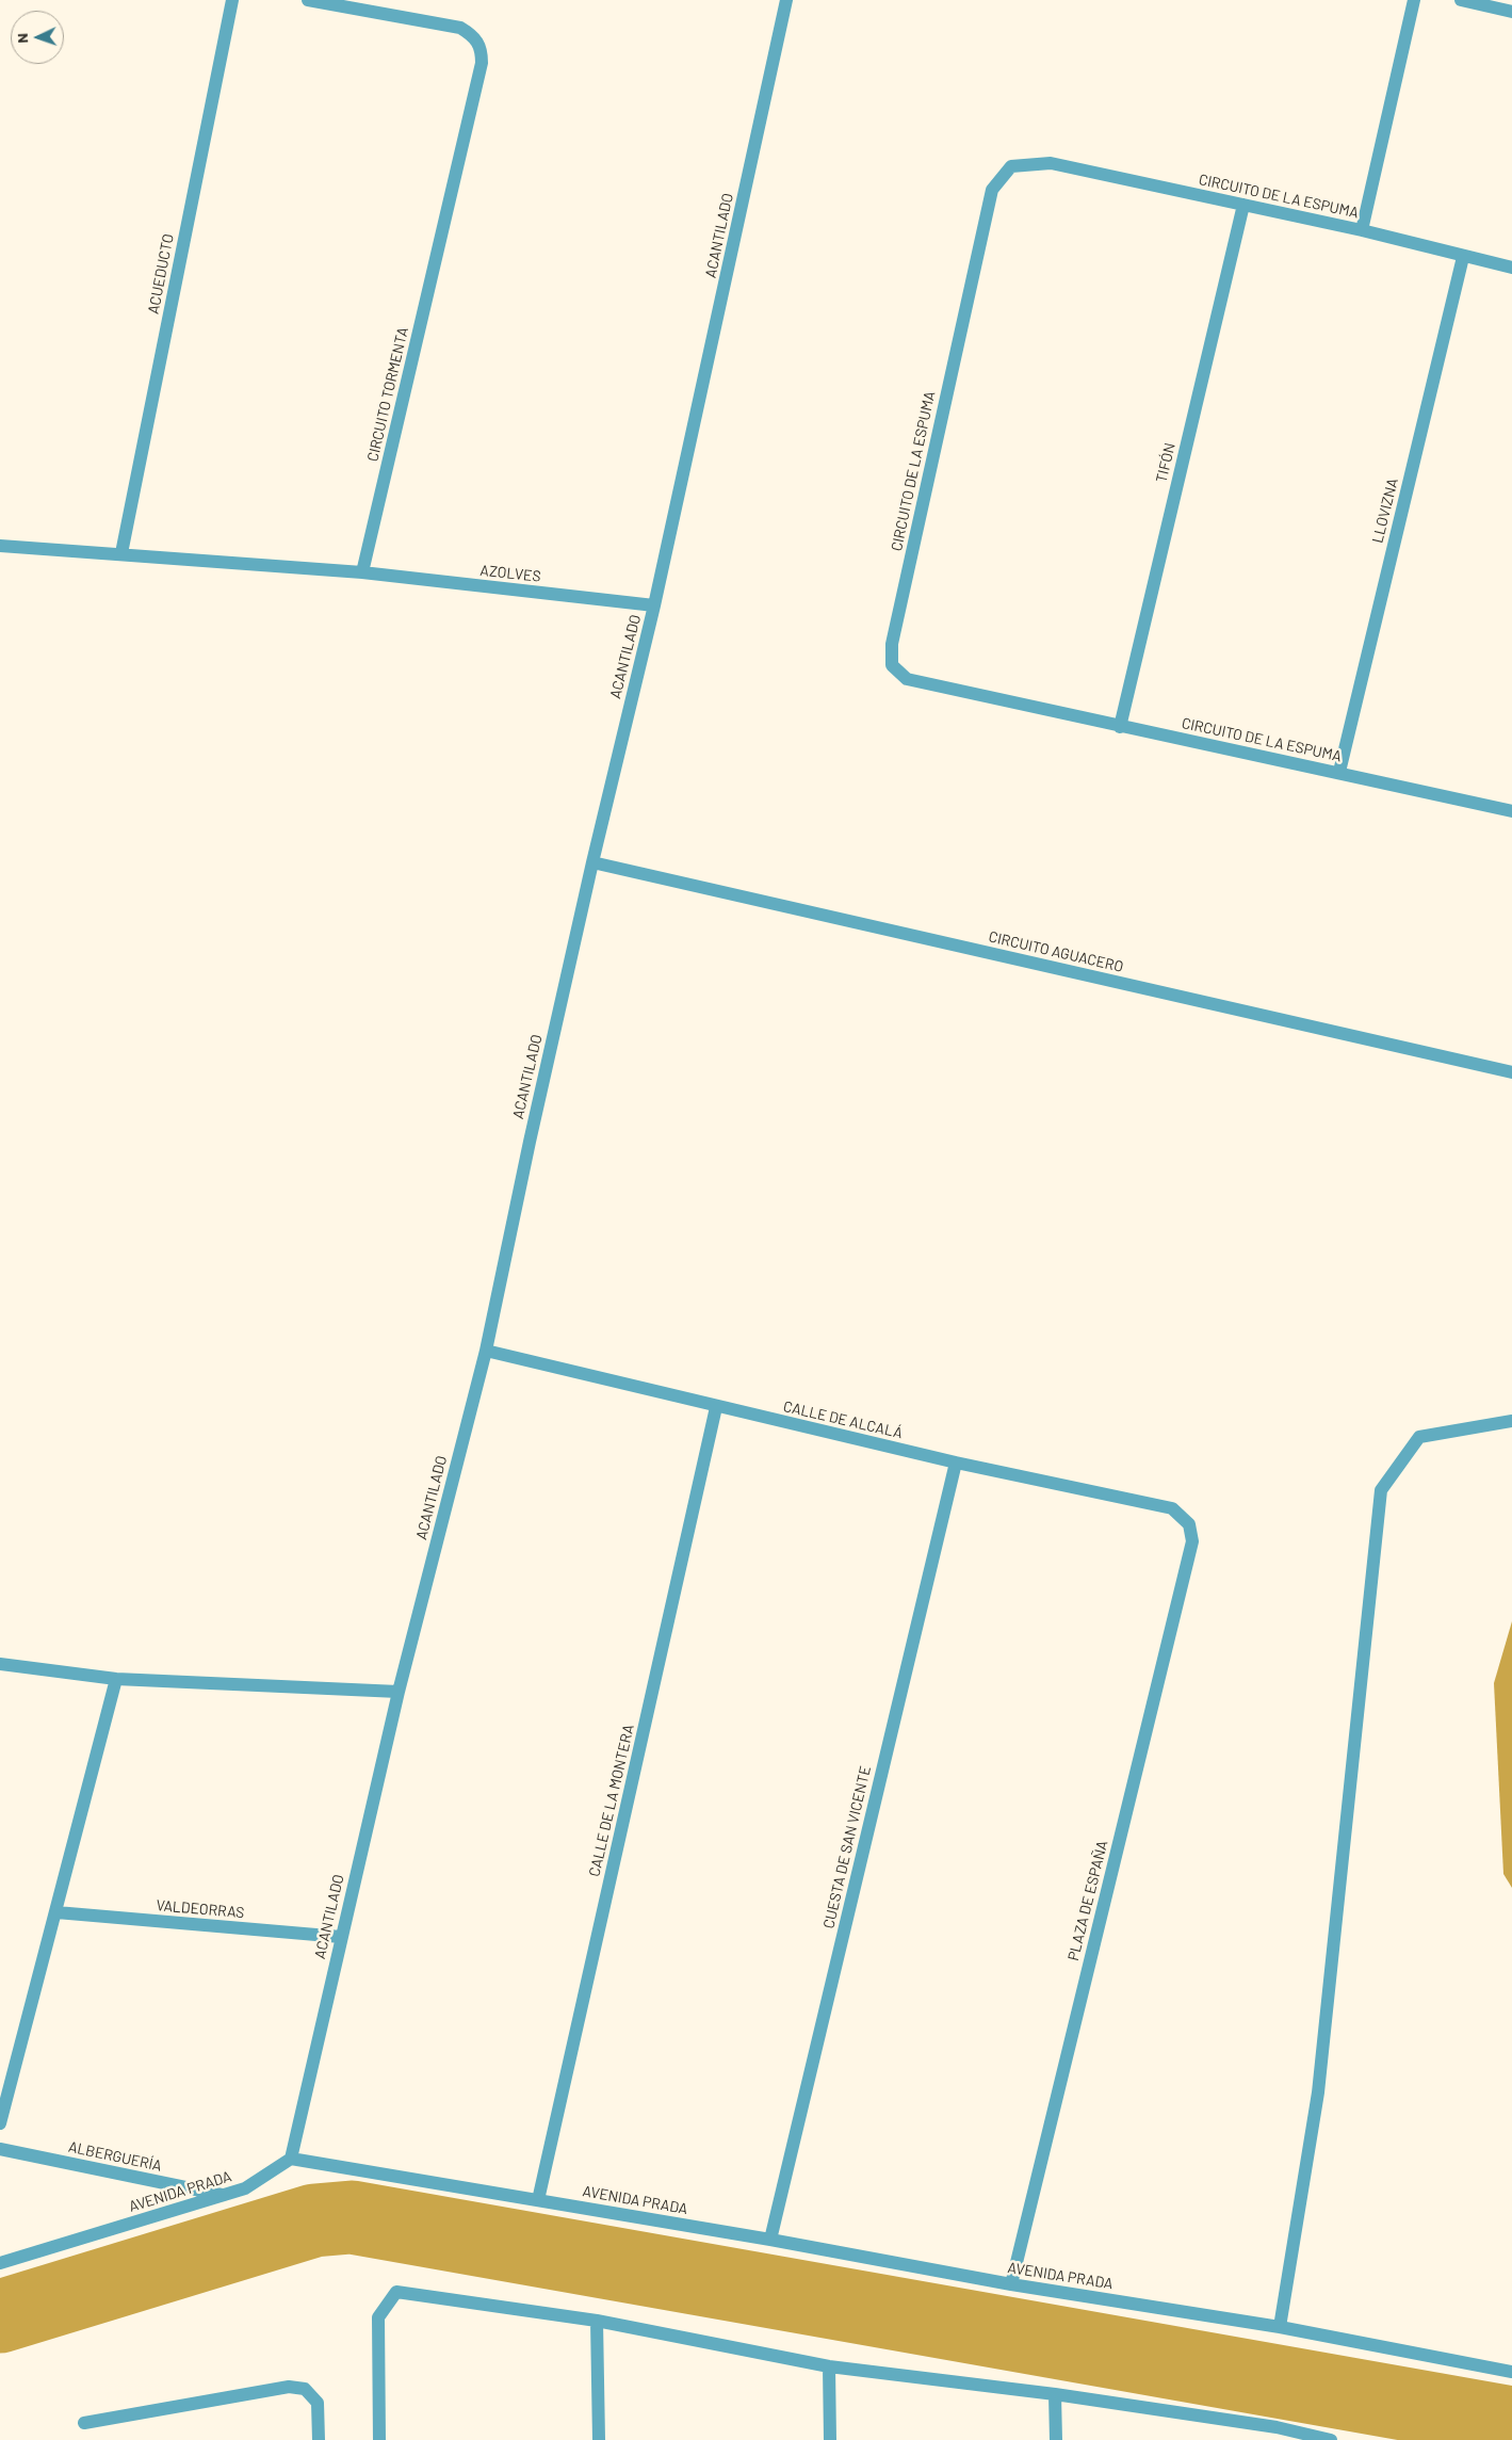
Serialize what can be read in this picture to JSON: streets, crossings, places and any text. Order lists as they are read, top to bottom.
{
  "streets": {
    "street": [
      "CIRCUITO DE LA ESPUMA",
      "ACANTILADO",
      "ACUEDUCTO",
      "CIRCUITO TORMENTA",
      "TIFÓN",
      "LLOVIZNA",
      "AZOLVES",
      "CIRCUITO AGUACERO",
      "CALLE DE ALCALÁ",
      "CALLE DE LA MONTERA",
      "CUESTA DE SAN VICENTE",
      "PLAZA DE ESPAÑA",
      "VALDEORRAS",
      "ALBERGUERÍA",
      "AVENIDA PRADA"
    ]
  },
  "crossings": [
    ["CIRCUITO DE LA ESPUMA", "TIFÓN"],
    ["CIRCUITO DE LA ESPUMA", "LLOVIZNA"],
    ["ACANTILADO", "AZOLVES"],
    ["ACANTILADO", "CIRCUITO AGUACERO"],
    ["ACANTILADO", "CALLE DE ALCALÁ"],
    ["ACANTILADO", "VALDEORRAS"],
    ["ACANTILADO", "AVENIDA PRADA"],
    ["CIRCUITO TORMENTA", "AZOLVES"],
    ["CALLE DE ALCALÁ", "CALLE DE LA MONTERA"],
    ["CALLE DE ALCALÁ", "CUESTA DE SAN VICENTE"],
    ["CALLE DE ALCALÁ", "PLAZA DE ESPAÑA"],
    ["CALLE DE LA MONTERA", "AVENIDA PRADA"],
    ["CUESTA DE SAN VICENTE", "AVENIDA PRADA"],
    ["PLAZA DE ESPAÑA", "AVENIDA PRADA"],
    ["ALBERGUERÍA", "AVENIDA PRADA"]
  ],
  "north": "left"
}
